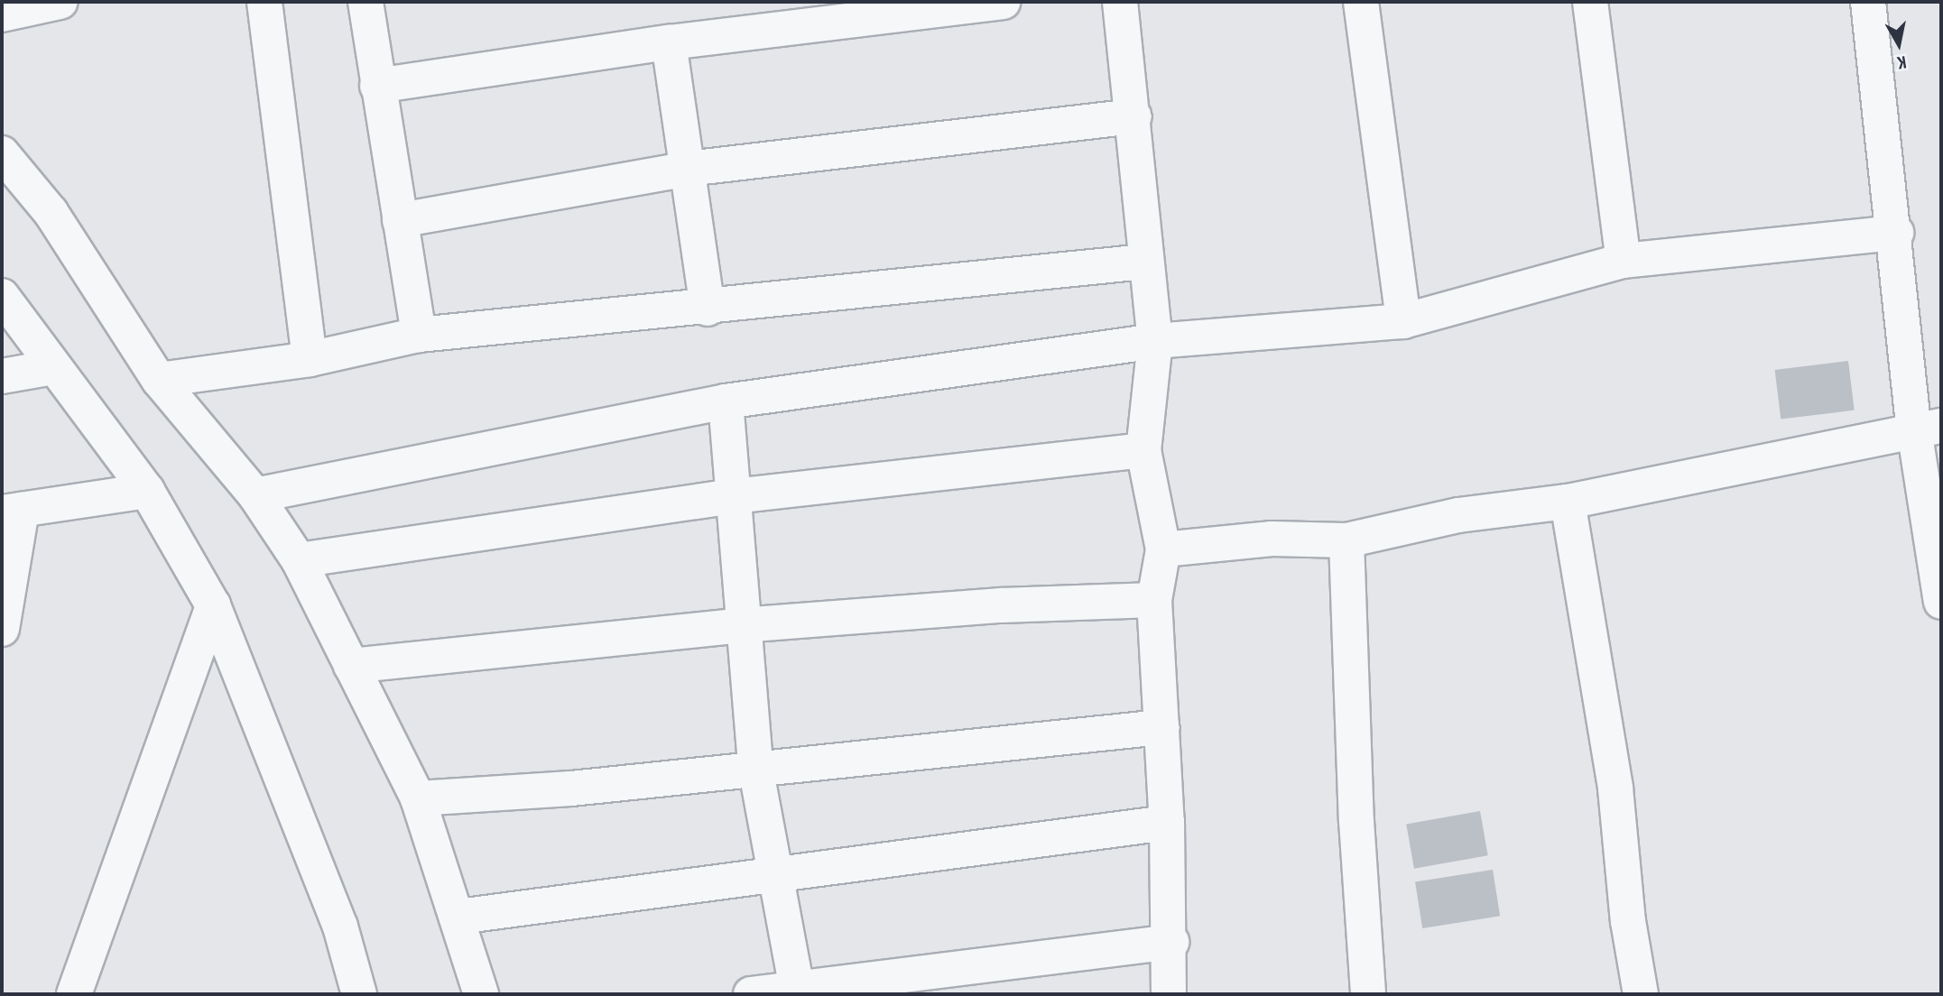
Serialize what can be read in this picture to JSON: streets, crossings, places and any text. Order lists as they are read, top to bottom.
{
  "north": "bottom"
}
